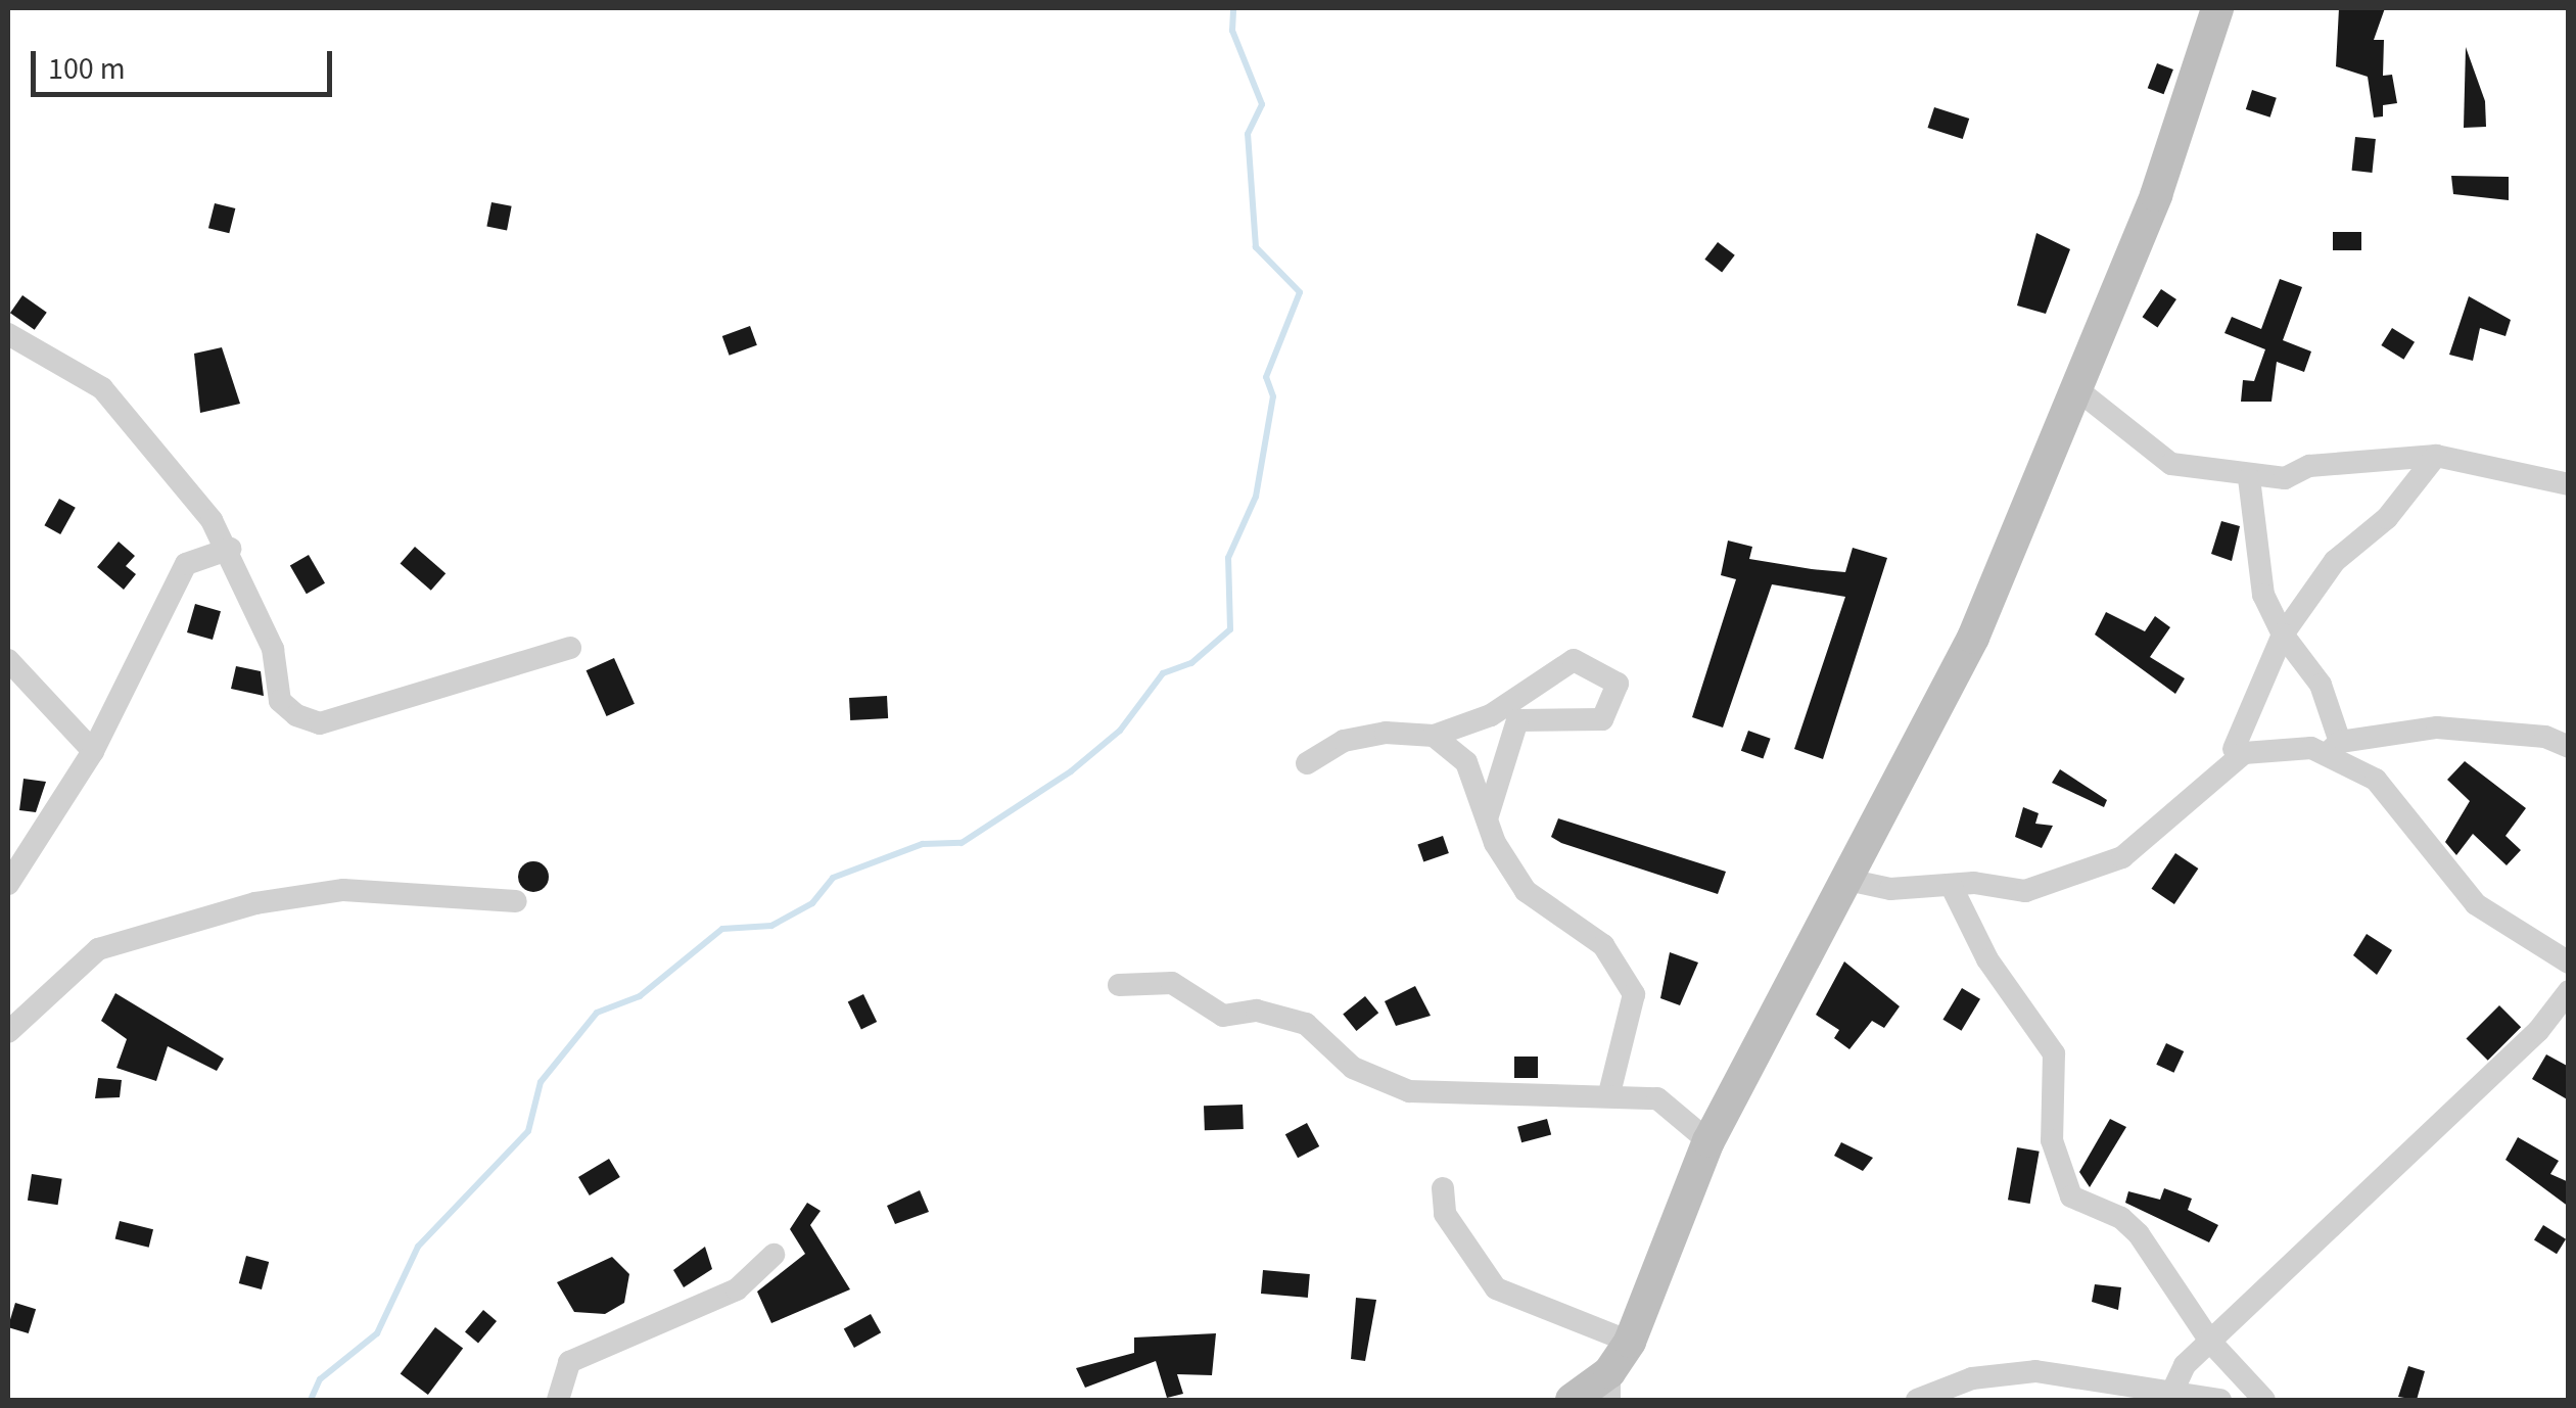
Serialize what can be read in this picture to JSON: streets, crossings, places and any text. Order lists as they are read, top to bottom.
{
  "scale_bar": "100 m"
}
